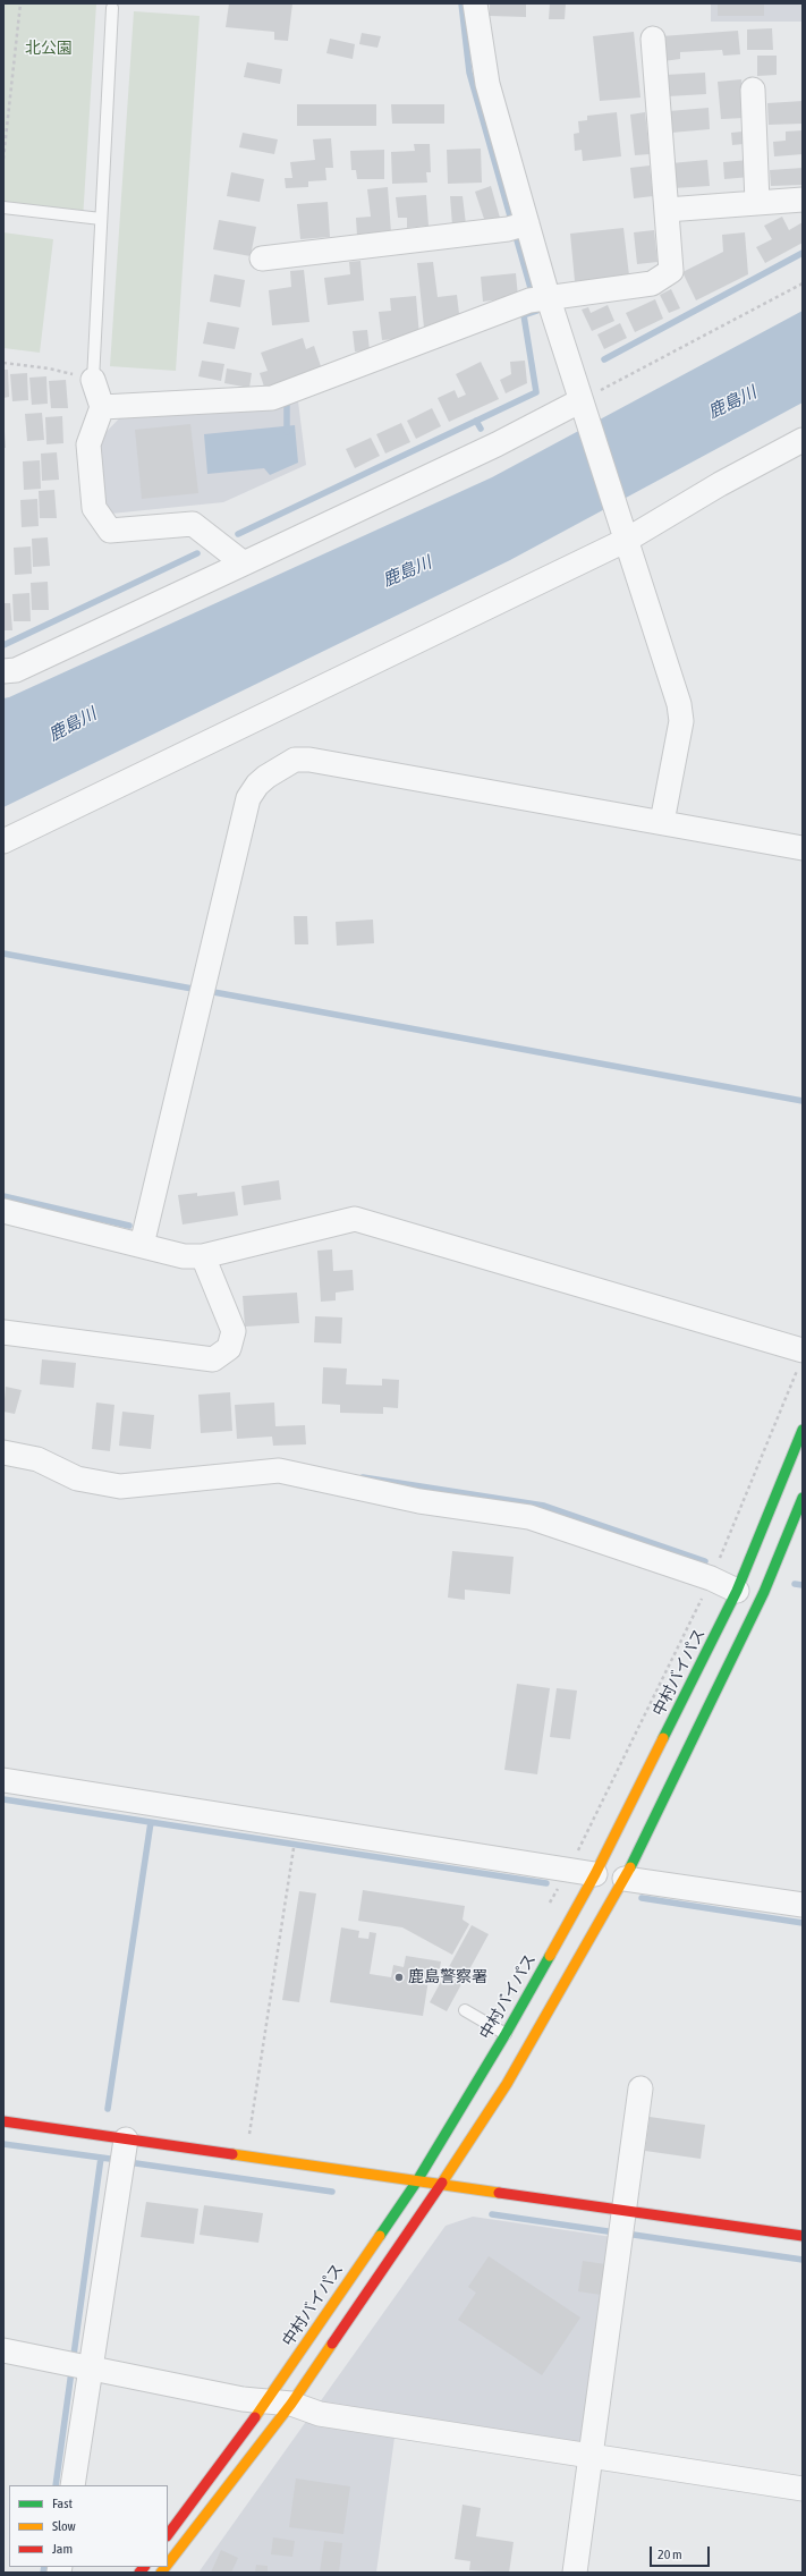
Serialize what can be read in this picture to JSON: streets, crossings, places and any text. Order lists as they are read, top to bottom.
{
  "streets": {
    "main road": ["中村バイパス"]
  },
  "water": ["鹿島川"],
  "parks": ["北公園"],
  "places": ["鹿島警察署"],
  "legend": ["Fast", "Slow", "Jam"],
  "scale_bar": "20 m"
}
